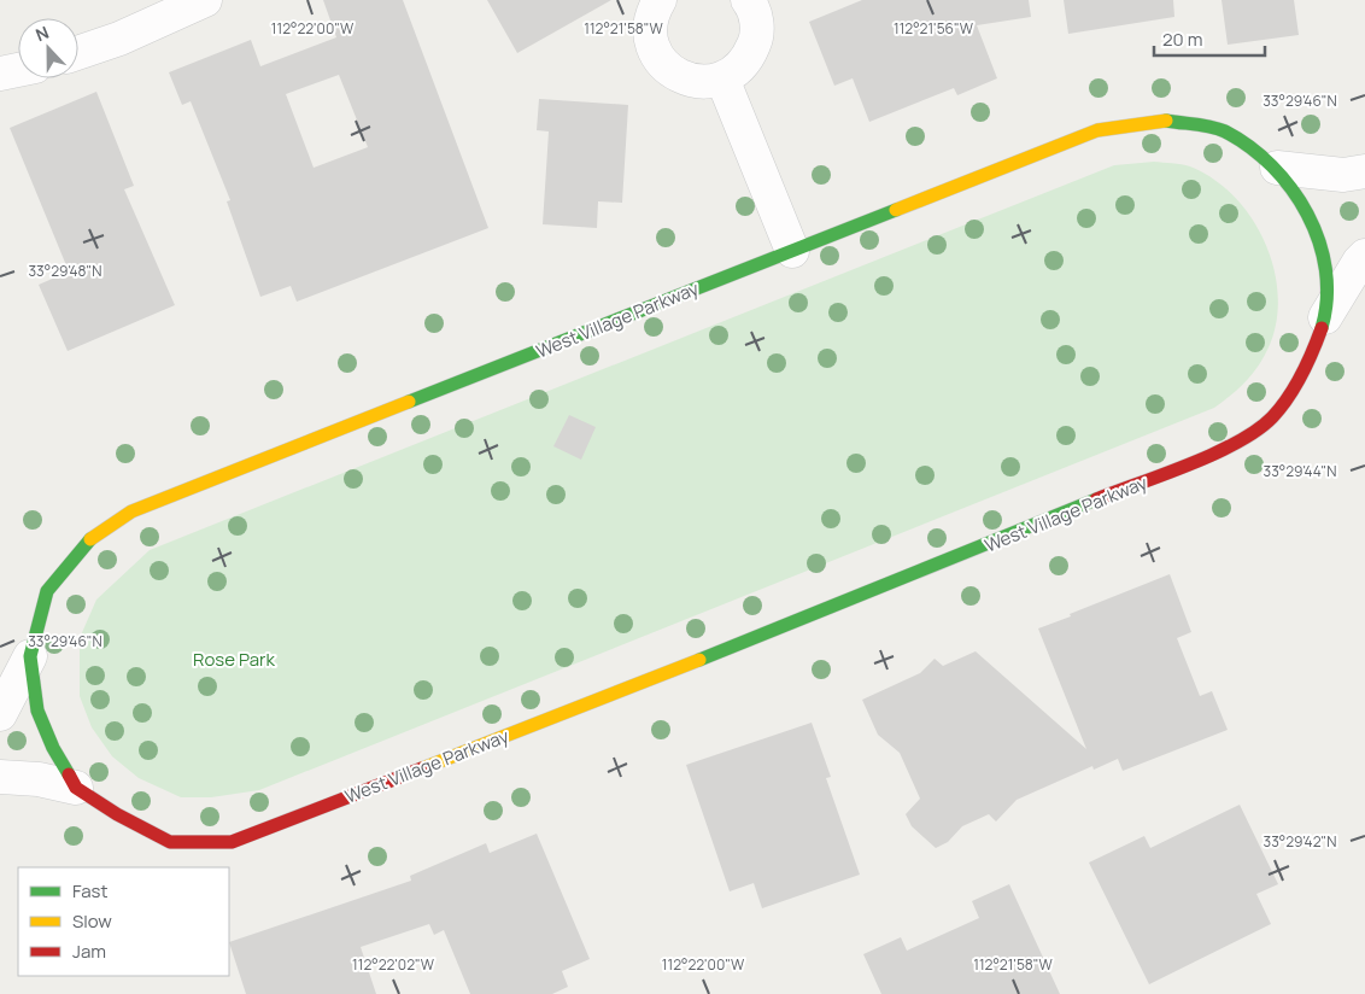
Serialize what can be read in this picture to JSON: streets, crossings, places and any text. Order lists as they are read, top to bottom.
{
  "streets": {
    "street": ["West Village Parkway"]
  },
  "parks": ["Rose Park"],
  "legend": ["Fast", "Slow", "Jam"],
  "scale_bar": "20 m",
  "north": "top",
  "coordinates": [
    "112°22'00\"W",
    "112°21'58\"W",
    "112°21'56\"W",
    "33°29'46\"N",
    "33°29'48\"N",
    "33°29'44\"N",
    "33°29'42\"N",
    "112°22'02\"W"
  ]
}
